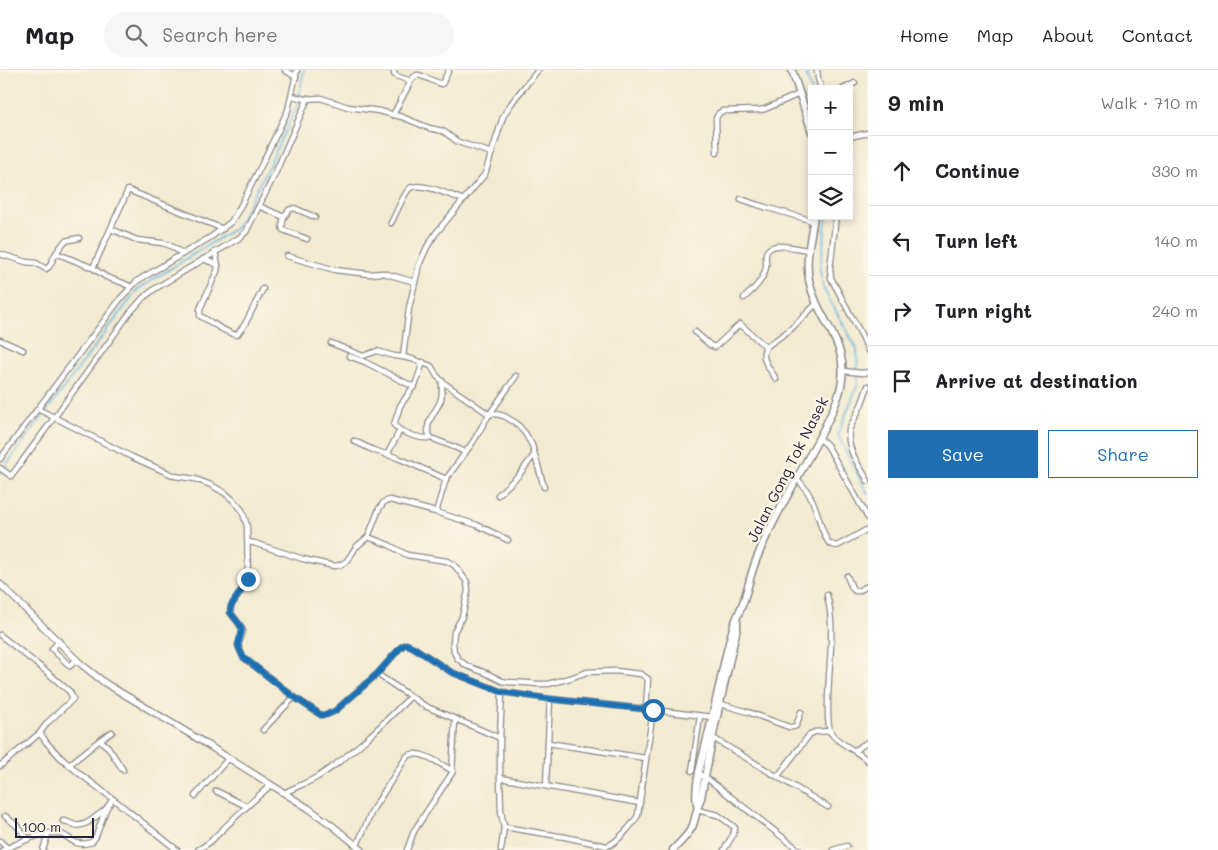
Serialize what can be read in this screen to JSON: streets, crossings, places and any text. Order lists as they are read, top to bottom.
{
  "streets": {
    "main road": ["Jalan Gong Tok Nasek"]
  },
  "scale_bar": "100 m",
  "page": {
    "header": "Map",
    "search": "Search here",
    "nav": [
      "Home",
      "Map",
      "About",
      "Contact"
    ],
    "heading": ["9 min", "Walk · 710 m"],
    "map_buttons": ["+", "−"],
    "list": [
      ["Continue", "330 m"],
      ["Turn left", "140 m"],
      ["Turn right", "240 m"],
      "Arrive at destination"
    ],
    "buttons": ["Save", "Share"],
    "scale": "100 m"
  }
}
